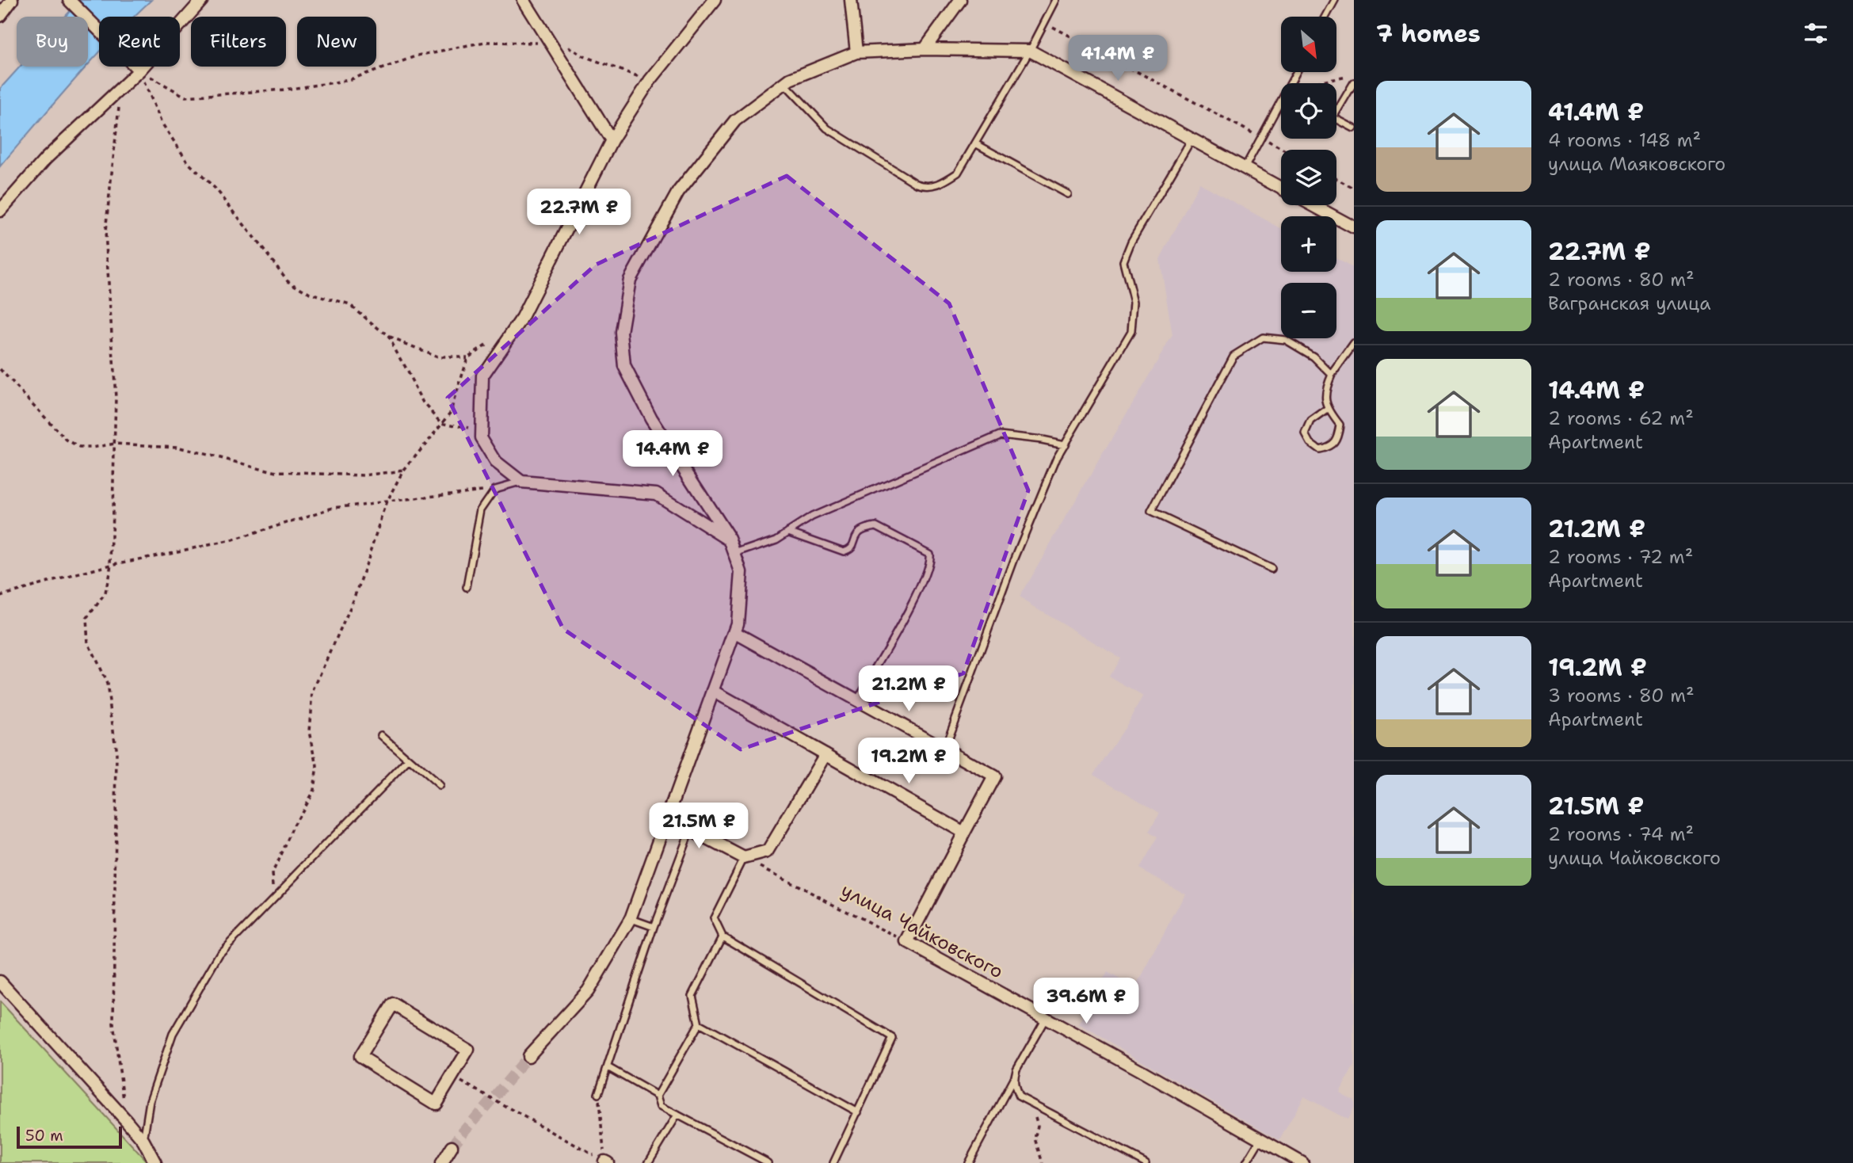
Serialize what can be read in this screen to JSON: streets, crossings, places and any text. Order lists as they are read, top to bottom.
{
  "streets": {
    "street": ["улица Чайковского"]
  },
  "scale_bar": "50 m",
  "north": "bottom right",
  "page": {
    "heading": "7 homes",
    "map_buttons": ["+", "−"],
    "chip": [
      "Buy",
      "Rent",
      "Filters",
      "New"
    ],
    "price": [
      "41.4M ₽",
      "22.7M ₽",
      "14.4M ₽",
      "21.2M ₽",
      "19.2M ₽",
      "21.5M ₽",
      "39.6M ₽"
    ],
    "list": [
      {
        "name": "41.4M ₽",
        "note": "4 rooms · 148 m² · улица Маяковского"
      },
      {
        "name": "22.7M ₽",
        "note": "2 rooms · 80 m² · Вагранская улица"
      },
      {
        "name": "14.4M ₽",
        "note": "2 rooms · 62 m² · Apartment"
      },
      {
        "name": "21.2M ₽",
        "note": "2 rooms · 72 m² · Apartment"
      },
      {
        "name": "19.2M ₽",
        "note": "3 rooms · 80 m² · Apartment"
      },
      {
        "name": "21.5M ₽",
        "note": "2 rooms · 74 m² · улица Чайковского"
      }
    ],
    "scale": "50 m"
  }
}
